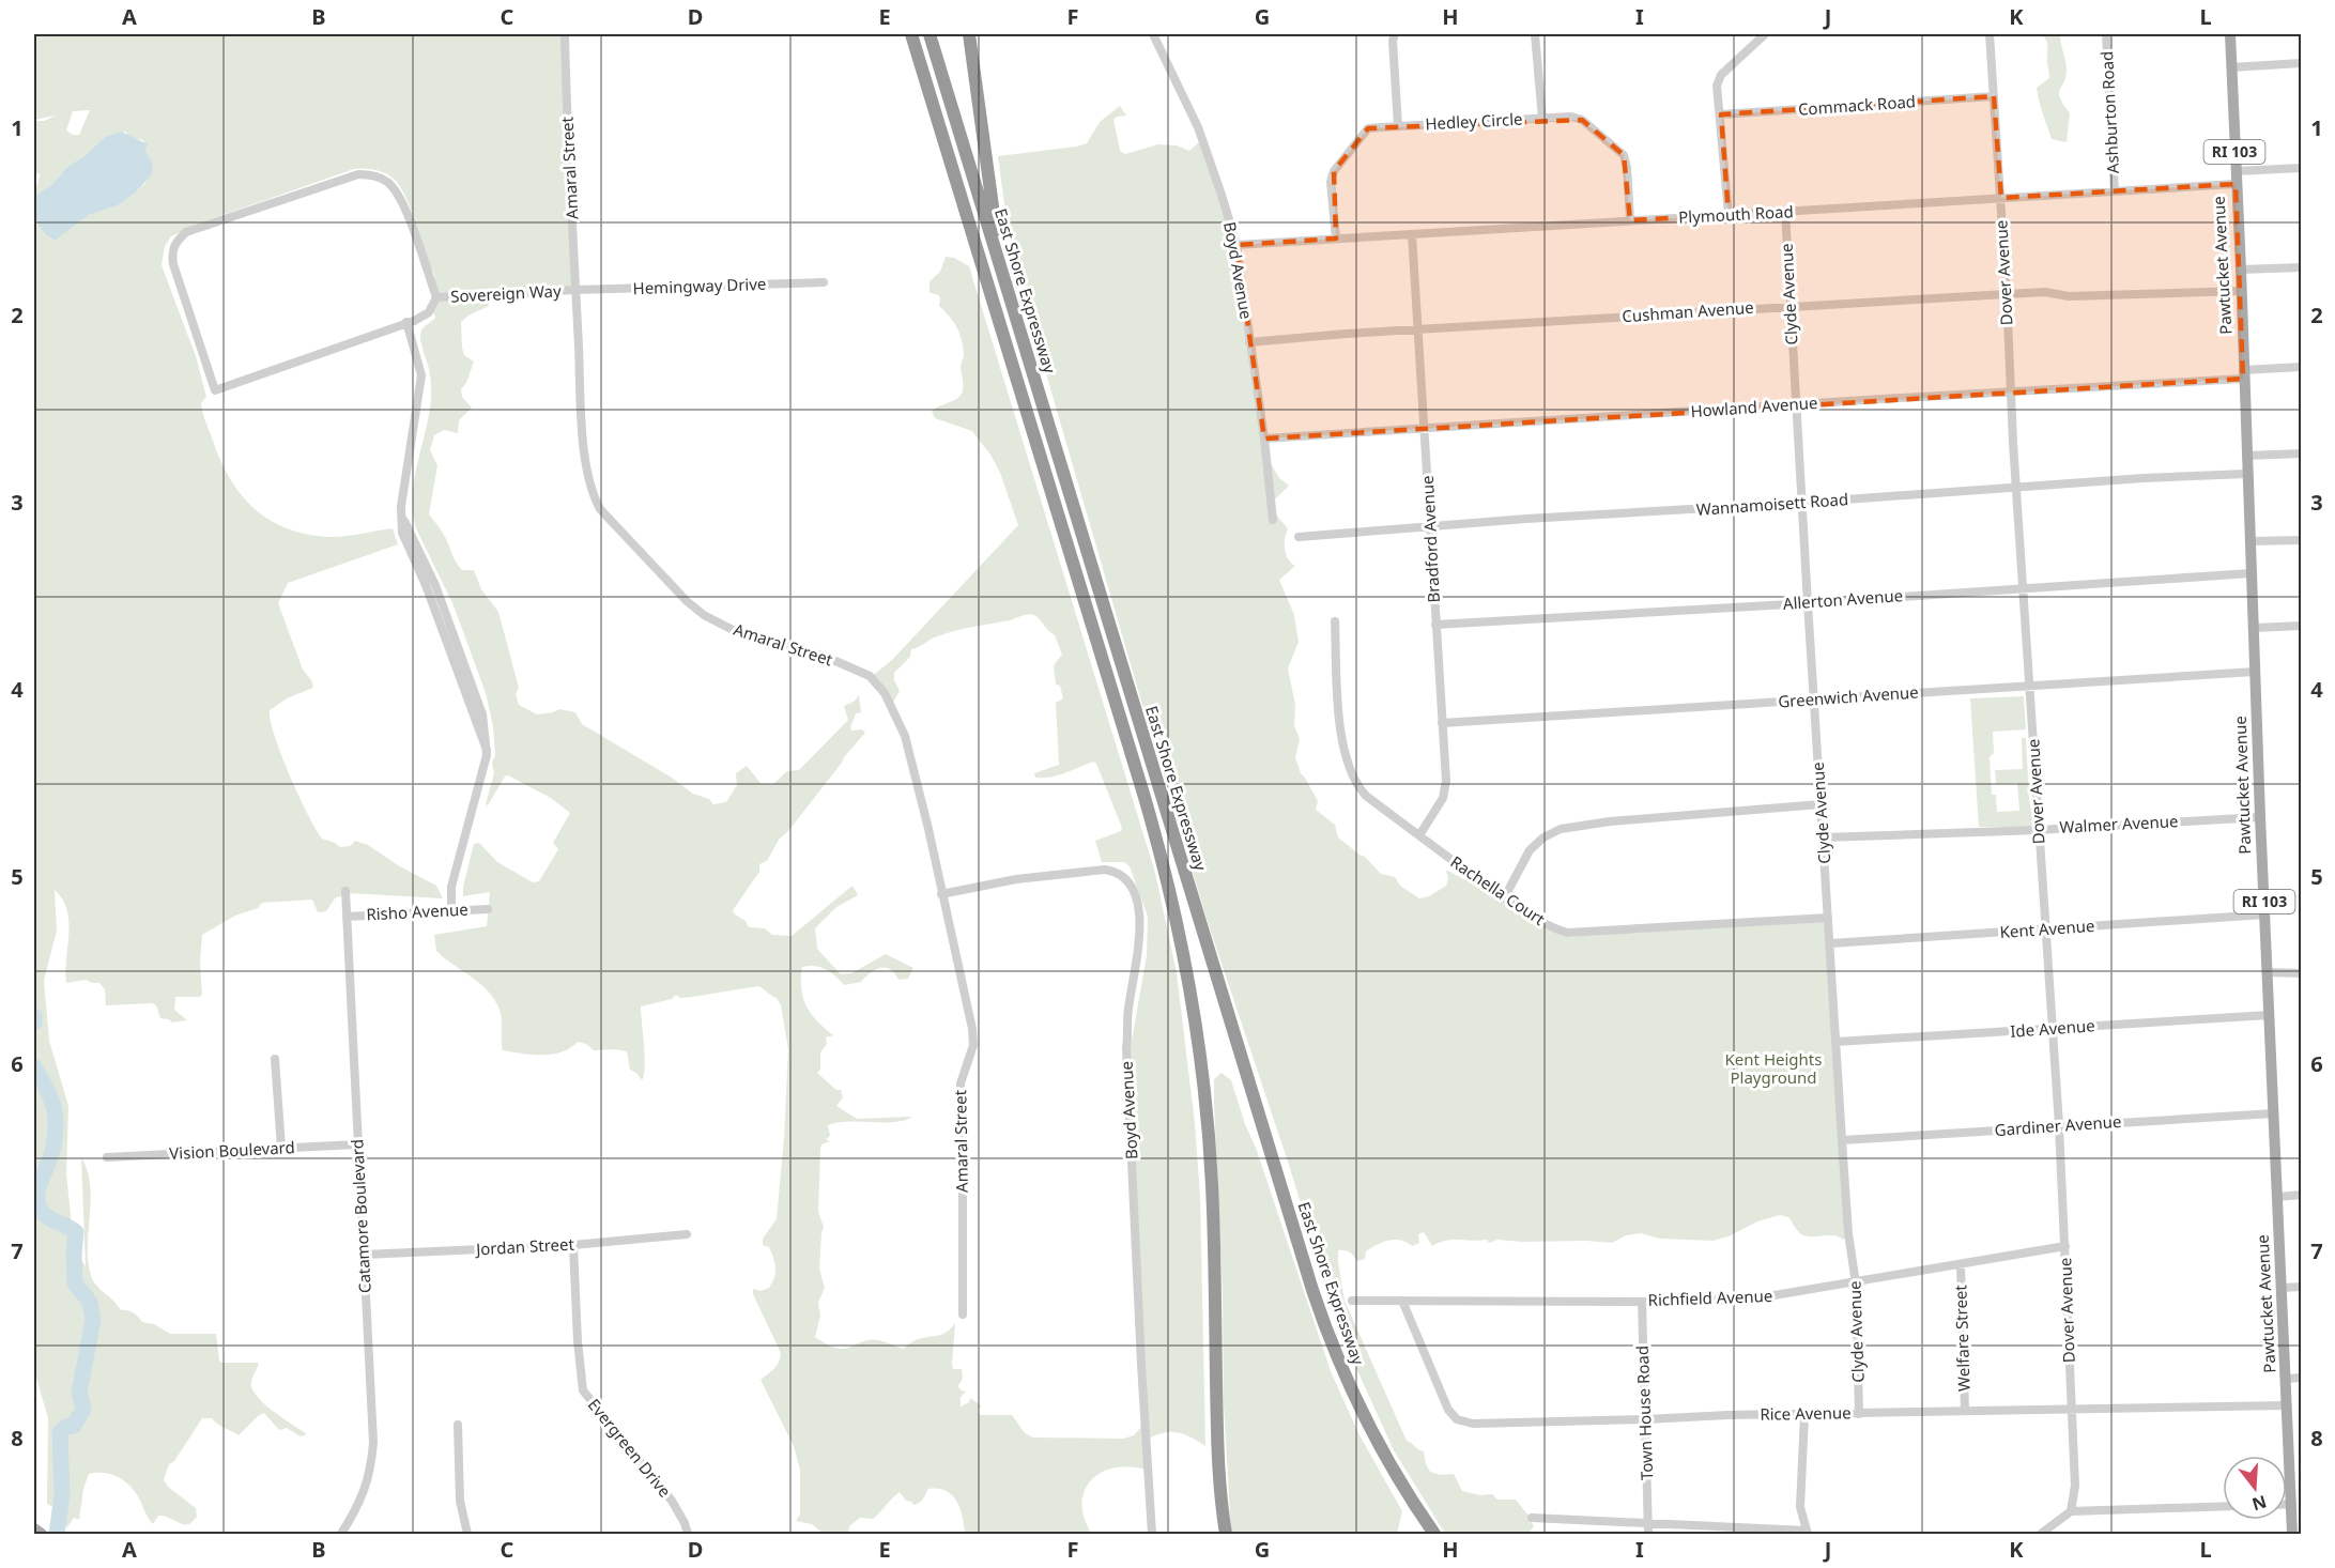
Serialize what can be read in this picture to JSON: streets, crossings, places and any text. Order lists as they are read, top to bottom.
{
  "streets": {
    "highway": ["East Shore Expressway"],
    "main road": ["RI 103", "Pawtucket Avenue"],
    "street": [
      "Commack Road",
      "Ashburton Road",
      "Hedley Circle",
      "Amaral Street",
      "Plymouth Road",
      "Boyd Avenue",
      "Dover Avenue",
      "Hemingway Drive",
      "Sovereign Way",
      "Clyde Avenue",
      "Cushman Avenue",
      "Howland Avenue",
      "Wannamoisett Road",
      "Bradford Avenue",
      "Allerton Avenue",
      "Greenwich Avenue",
      "Walmer Avenue",
      "Rachella Court",
      "Risho Avenue",
      "Kent Avenue",
      "Ide Avenue",
      "Gardiner Avenue",
      "Vision Boulevard",
      "Catamore Boulevard",
      "Jordan Street",
      "Richfield Avenue",
      "Welfare Street",
      "Town House Road",
      "Rice Avenue",
      "Evergreen Drive"
    ]
  },
  "crossings": [
    ["Commack Road", "Dover Avenue"],
    ["Ashburton Road", "Plymouth Road"],
    ["Hedley Circle", "Plymouth Road"],
    ["Amaral Street", "Boyd Avenue"],
    ["Amaral Street", "Hemingway Drive"],
    ["Amaral Street", "Sovereign Way"],
    ["Plymouth Road", "Pawtucket Avenue"],
    ["Plymouth Road", "Boyd Avenue"],
    ["Plymouth Road", "Dover Avenue"],
    ["Plymouth Road", "Clyde Avenue"],
    ["Plymouth Road", "Bradford Avenue"],
    ["Pawtucket Avenue", "Cushman Avenue"],
    ["Pawtucket Avenue", "Howland Avenue"],
    ["Pawtucket Avenue", "Wannamoisett Road"],
    ["Pawtucket Avenue", "Allerton Avenue"],
    ["Pawtucket Avenue", "Greenwich Avenue"],
    ["Pawtucket Avenue", "Walmer Avenue"],
    ["Pawtucket Avenue", "Kent Avenue"],
    ["Pawtucket Avenue", "Ide Avenue"],
    ["Pawtucket Avenue", "Gardiner Avenue"],
    ["Pawtucket Avenue", "Rice Avenue"],
    ["Boyd Avenue", "Cushman Avenue"],
    ["Boyd Avenue", "Howland Avenue"],
    ["Dover Avenue", "Cushman Avenue"],
    ["Dover Avenue", "Howland Avenue"],
    ["Dover Avenue", "Wannamoisett Road"],
    ["Dover Avenue", "Allerton Avenue"],
    ["Dover Avenue", "Greenwich Avenue"],
    ["Dover Avenue", "Walmer Avenue"],
    ["Dover Avenue", "Kent Avenue"],
    ["Dover Avenue", "Ide Avenue"],
    ["Dover Avenue", "Gardiner Avenue"],
    ["Dover Avenue", "Richfield Avenue"],
    ["Dover Avenue", "Rice Avenue"],
    ["Hemingway Drive", "Sovereign Way"],
    ["Clyde Avenue", "Cushman Avenue"],
    ["Clyde Avenue", "Howland Avenue"],
    ["Clyde Avenue", "Wannamoisett Road"],
    ["Clyde Avenue", "Allerton Avenue"],
    ["Clyde Avenue", "Greenwich Avenue"],
    ["Clyde Avenue", "Walmer Avenue"],
    ["Clyde Avenue", "Rachella Court"],
    ["Clyde Avenue", "Kent Avenue"],
    ["Clyde Avenue", "Ide Avenue"],
    ["Clyde Avenue", "Gardiner Avenue"],
    ["Clyde Avenue", "Richfield Avenue"],
    ["Clyde Avenue", "Rice Avenue"],
    ["Cushman Avenue", "Bradford Avenue"],
    ["Howland Avenue", "Bradford Avenue"],
    ["Wannamoisett Road", "Bradford Avenue"],
    ["Bradford Avenue", "Allerton Avenue"],
    ["Bradford Avenue", "Greenwich Avenue"],
    ["Bradford Avenue", "Rachella Court"],
    ["Risho Avenue", "Catamore Boulevard"],
    ["Vision Boulevard", "Catamore Boulevard"],
    ["Catamore Boulevard", "Jordan Street"],
    ["Jordan Street", "Evergreen Drive"],
    ["Richfield Avenue", "Welfare Street"],
    ["Richfield Avenue", "Town House Road"],
    ["Richfield Avenue", "Rice Avenue"],
    ["Welfare Street", "Rice Avenue"],
    ["Town House Road", "Rice Avenue"]
  ],
  "parks": ["Kent Heights Playground"],
  "north": "bottom",
  "grid": {
    "columns": [
      "A",
      "B",
      "C",
      "D",
      "E",
      "F",
      "G",
      "H",
      "I",
      "J",
      "K",
      "L"
    ],
    "rows": [
      "1",
      "2",
      "3",
      "4",
      "5",
      "6",
      "7",
      "8"
    ]
  }
}
